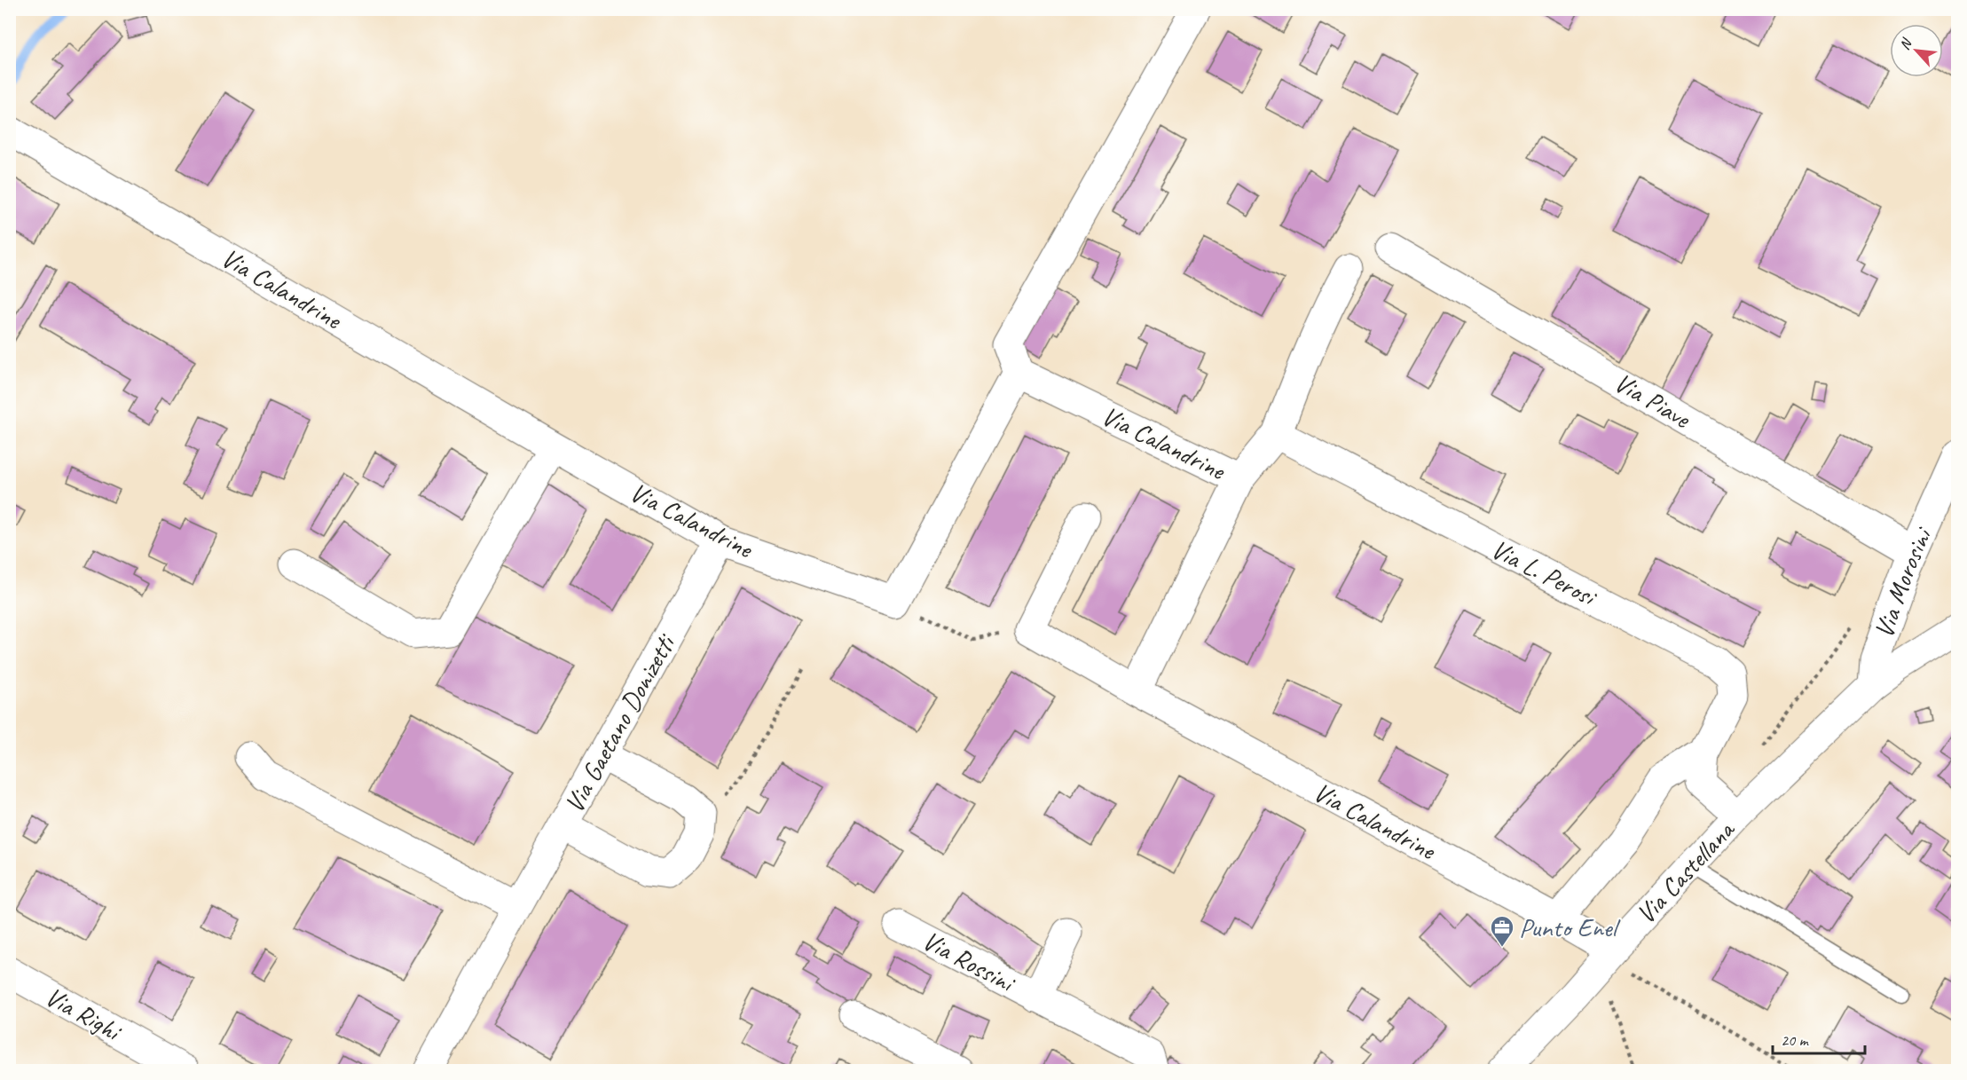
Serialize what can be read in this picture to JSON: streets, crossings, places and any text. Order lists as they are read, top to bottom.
{
  "streets": {
    "street": [
      "Via Calandrine",
      "Via Piave",
      "Via L. Perosi",
      "Via Morosini",
      "Via Gaetano Donizetti",
      "Via Castellana",
      "Via Rossini",
      "Via Righi"
    ]
  },
  "crossings": [
    ["Via Calandrine", "Via Gaetano Donizetti"],
    ["Via Calandrine", "Via Castellana"],
    ["Via Piave", "Via Morosini"],
    ["Via L. Perosi", "Via Castellana"],
    ["Via Morosini", "Via Castellana"]
  ],
  "places": {
    "office": ["Punto Enel"]
  },
  "scale_bar": "20 m",
  "north": "top left"
}
